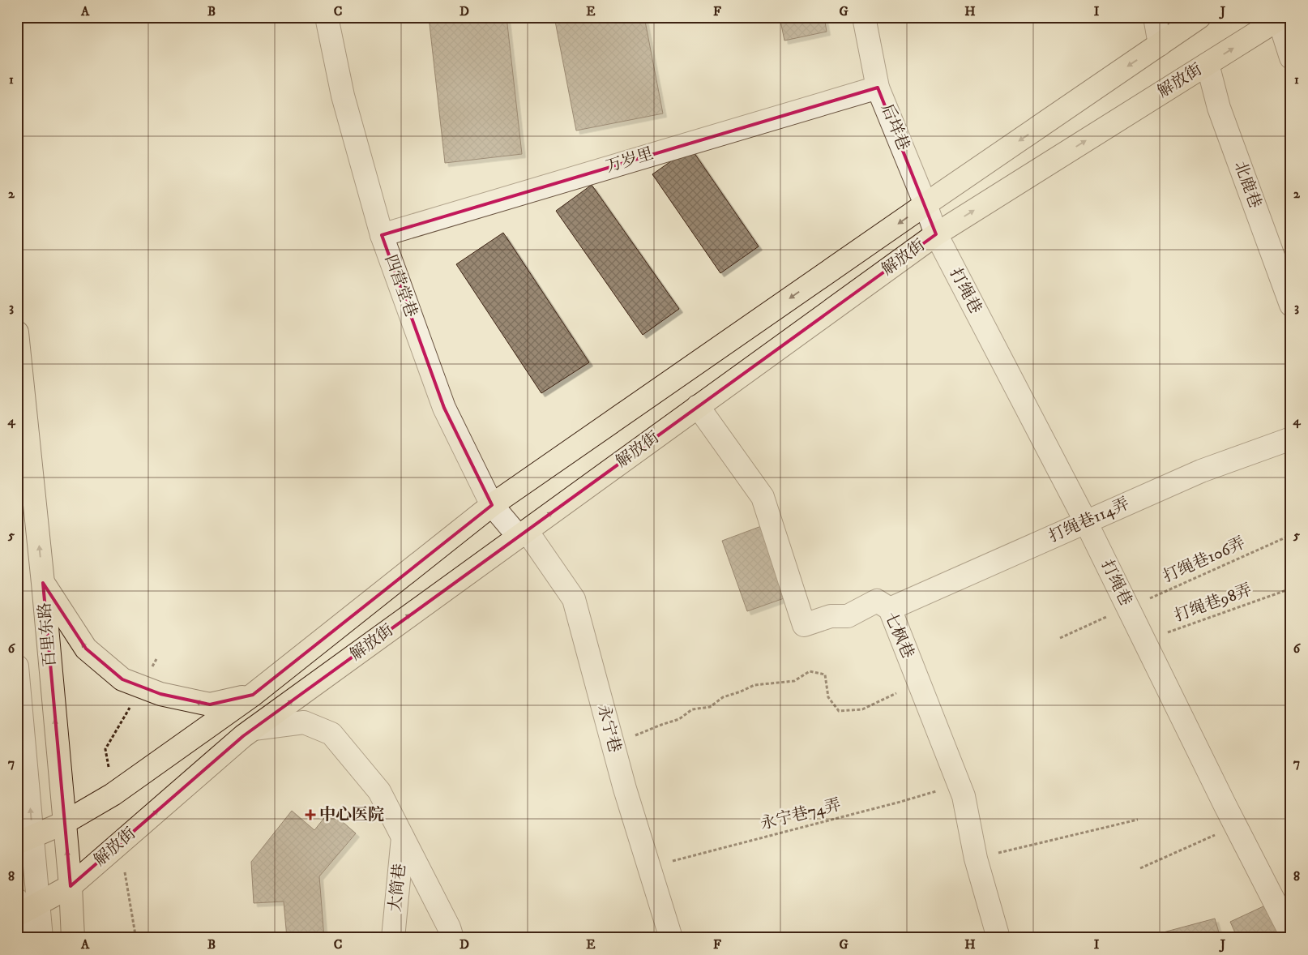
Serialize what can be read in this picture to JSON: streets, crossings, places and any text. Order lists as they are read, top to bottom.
{
  "streets": {
    "main road": ["解放街", "百里东路"],
    "street": [
      "后垟巷",
      "万岁里",
      "北鹿巷",
      "四营堂巷",
      "打绳巷",
      "打绳巷114弄",
      "七枫巷",
      "永宁巷",
      "大简巷"
    ],
    "path": ["打绳巷106弄", "打绳巷98弄", "永宁巷74弄"]
  },
  "crossings": [
    ["解放街", "后垟巷"],
    ["解放街", "北鹿巷"],
    ["解放街", "四营堂巷"],
    ["解放街", "打绳巷"],
    ["解放街", "百里东路"],
    ["解放街", "七枫巷"],
    ["解放街", "永宁巷"],
    ["后垟巷", "万岁里"],
    ["后垟巷", "打绳巷"],
    ["万岁里", "四营堂巷"],
    ["四营堂巷", "永宁巷"],
    ["打绳巷", "打绳巷114弄"],
    ["打绳巷", "打绳巷106弄"],
    ["打绳巷", "打绳巷98弄"],
    ["打绳巷114弄", "七枫巷"],
    ["七枫巷", "永宁巷74弄"],
    ["永宁巷", "永宁巷74弄"]
  ],
  "one_way": ["百里东路"],
  "places": {
    "health": ["中心医院"]
  },
  "grid": {
    "columns": [
      "A",
      "B",
      "C",
      "D",
      "E",
      "F",
      "G",
      "H",
      "I",
      "J"
    ],
    "rows": [
      "1",
      "2",
      "3",
      "4",
      "5",
      "6",
      "7",
      "8"
    ]
  }
}
